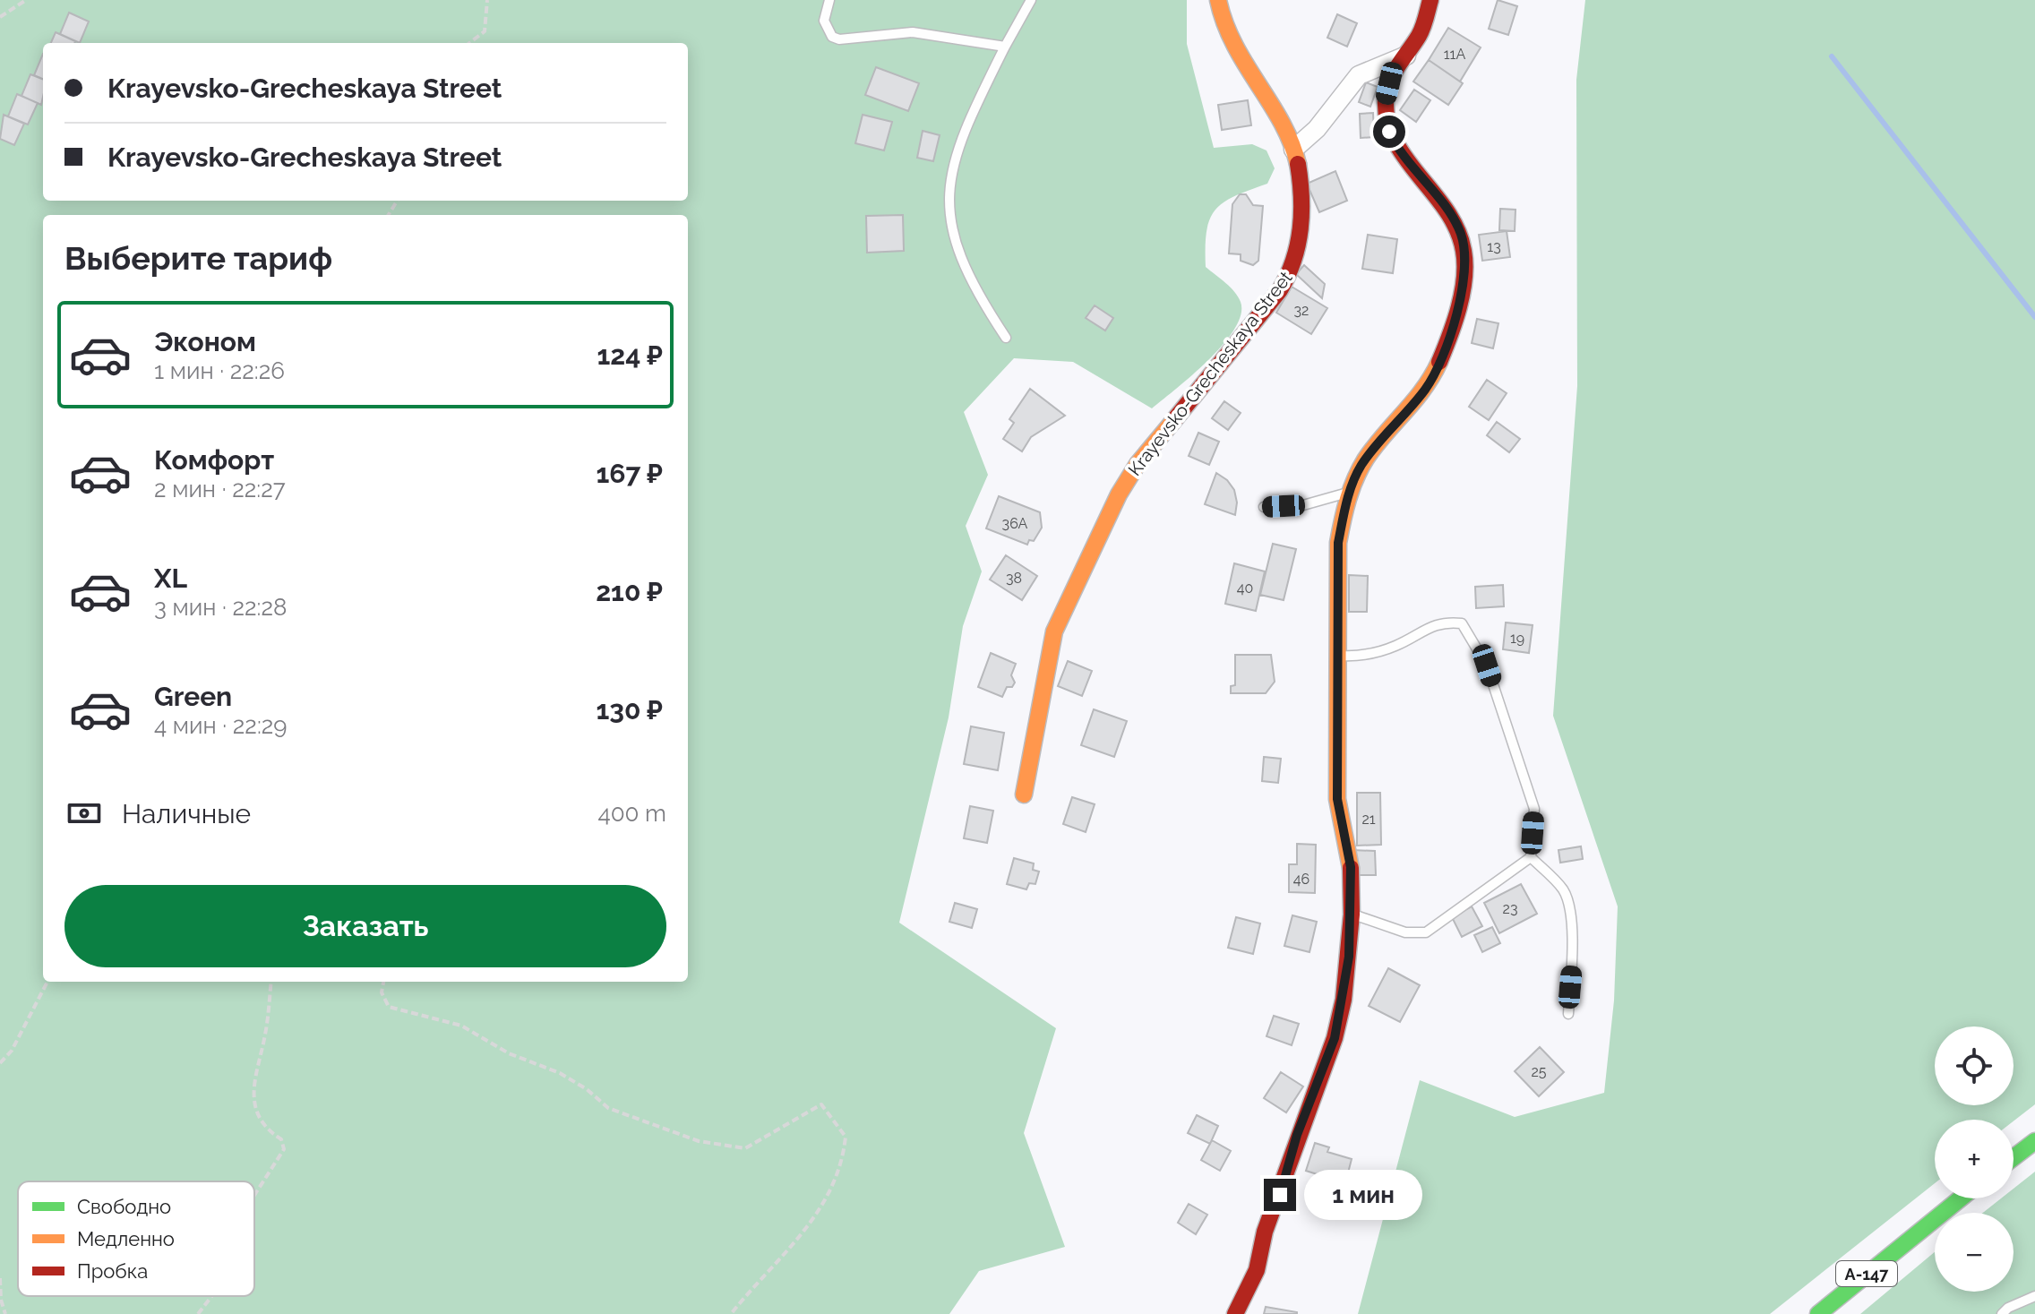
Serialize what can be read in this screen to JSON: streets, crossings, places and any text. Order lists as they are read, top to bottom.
{
  "streets": {
    "main road": ["Krayevsko-Grecheskaya Street", "А-147"]
  },
  "house_numbers": [
    "11А",
    "13",
    "32",
    "36А",
    "38",
    "40",
    "19",
    "21",
    "46",
    "23",
    "25"
  ],
  "legend": ["Свободно", "Медленно", "Пробка"],
  "page": {
    "banner": ["Krayevsko-Grecheskaya Street", "Krayevsko-Grecheskaya Street"],
    "heading": "Выберите тариф",
    "list": [
      {
        "name": "Эконом",
        "note": "1 мин · 22:26",
        "value": "124 ₽"
      },
      {
        "name": "Комфорт",
        "note": "2 мин · 22:27",
        "value": "167 ₽"
      },
      {
        "name": "XL",
        "note": "3 мин · 22:28",
        "value": "210 ₽"
      },
      {
        "name": "Green",
        "note": "4 мин · 22:29",
        "value": "130 ₽"
      }
    ],
    "pay": ["Наличные", "400 m"],
    "buttons": "Заказать",
    "map_buttons": ["+", "−"],
    "bubble": "1 мин"
  }
}
